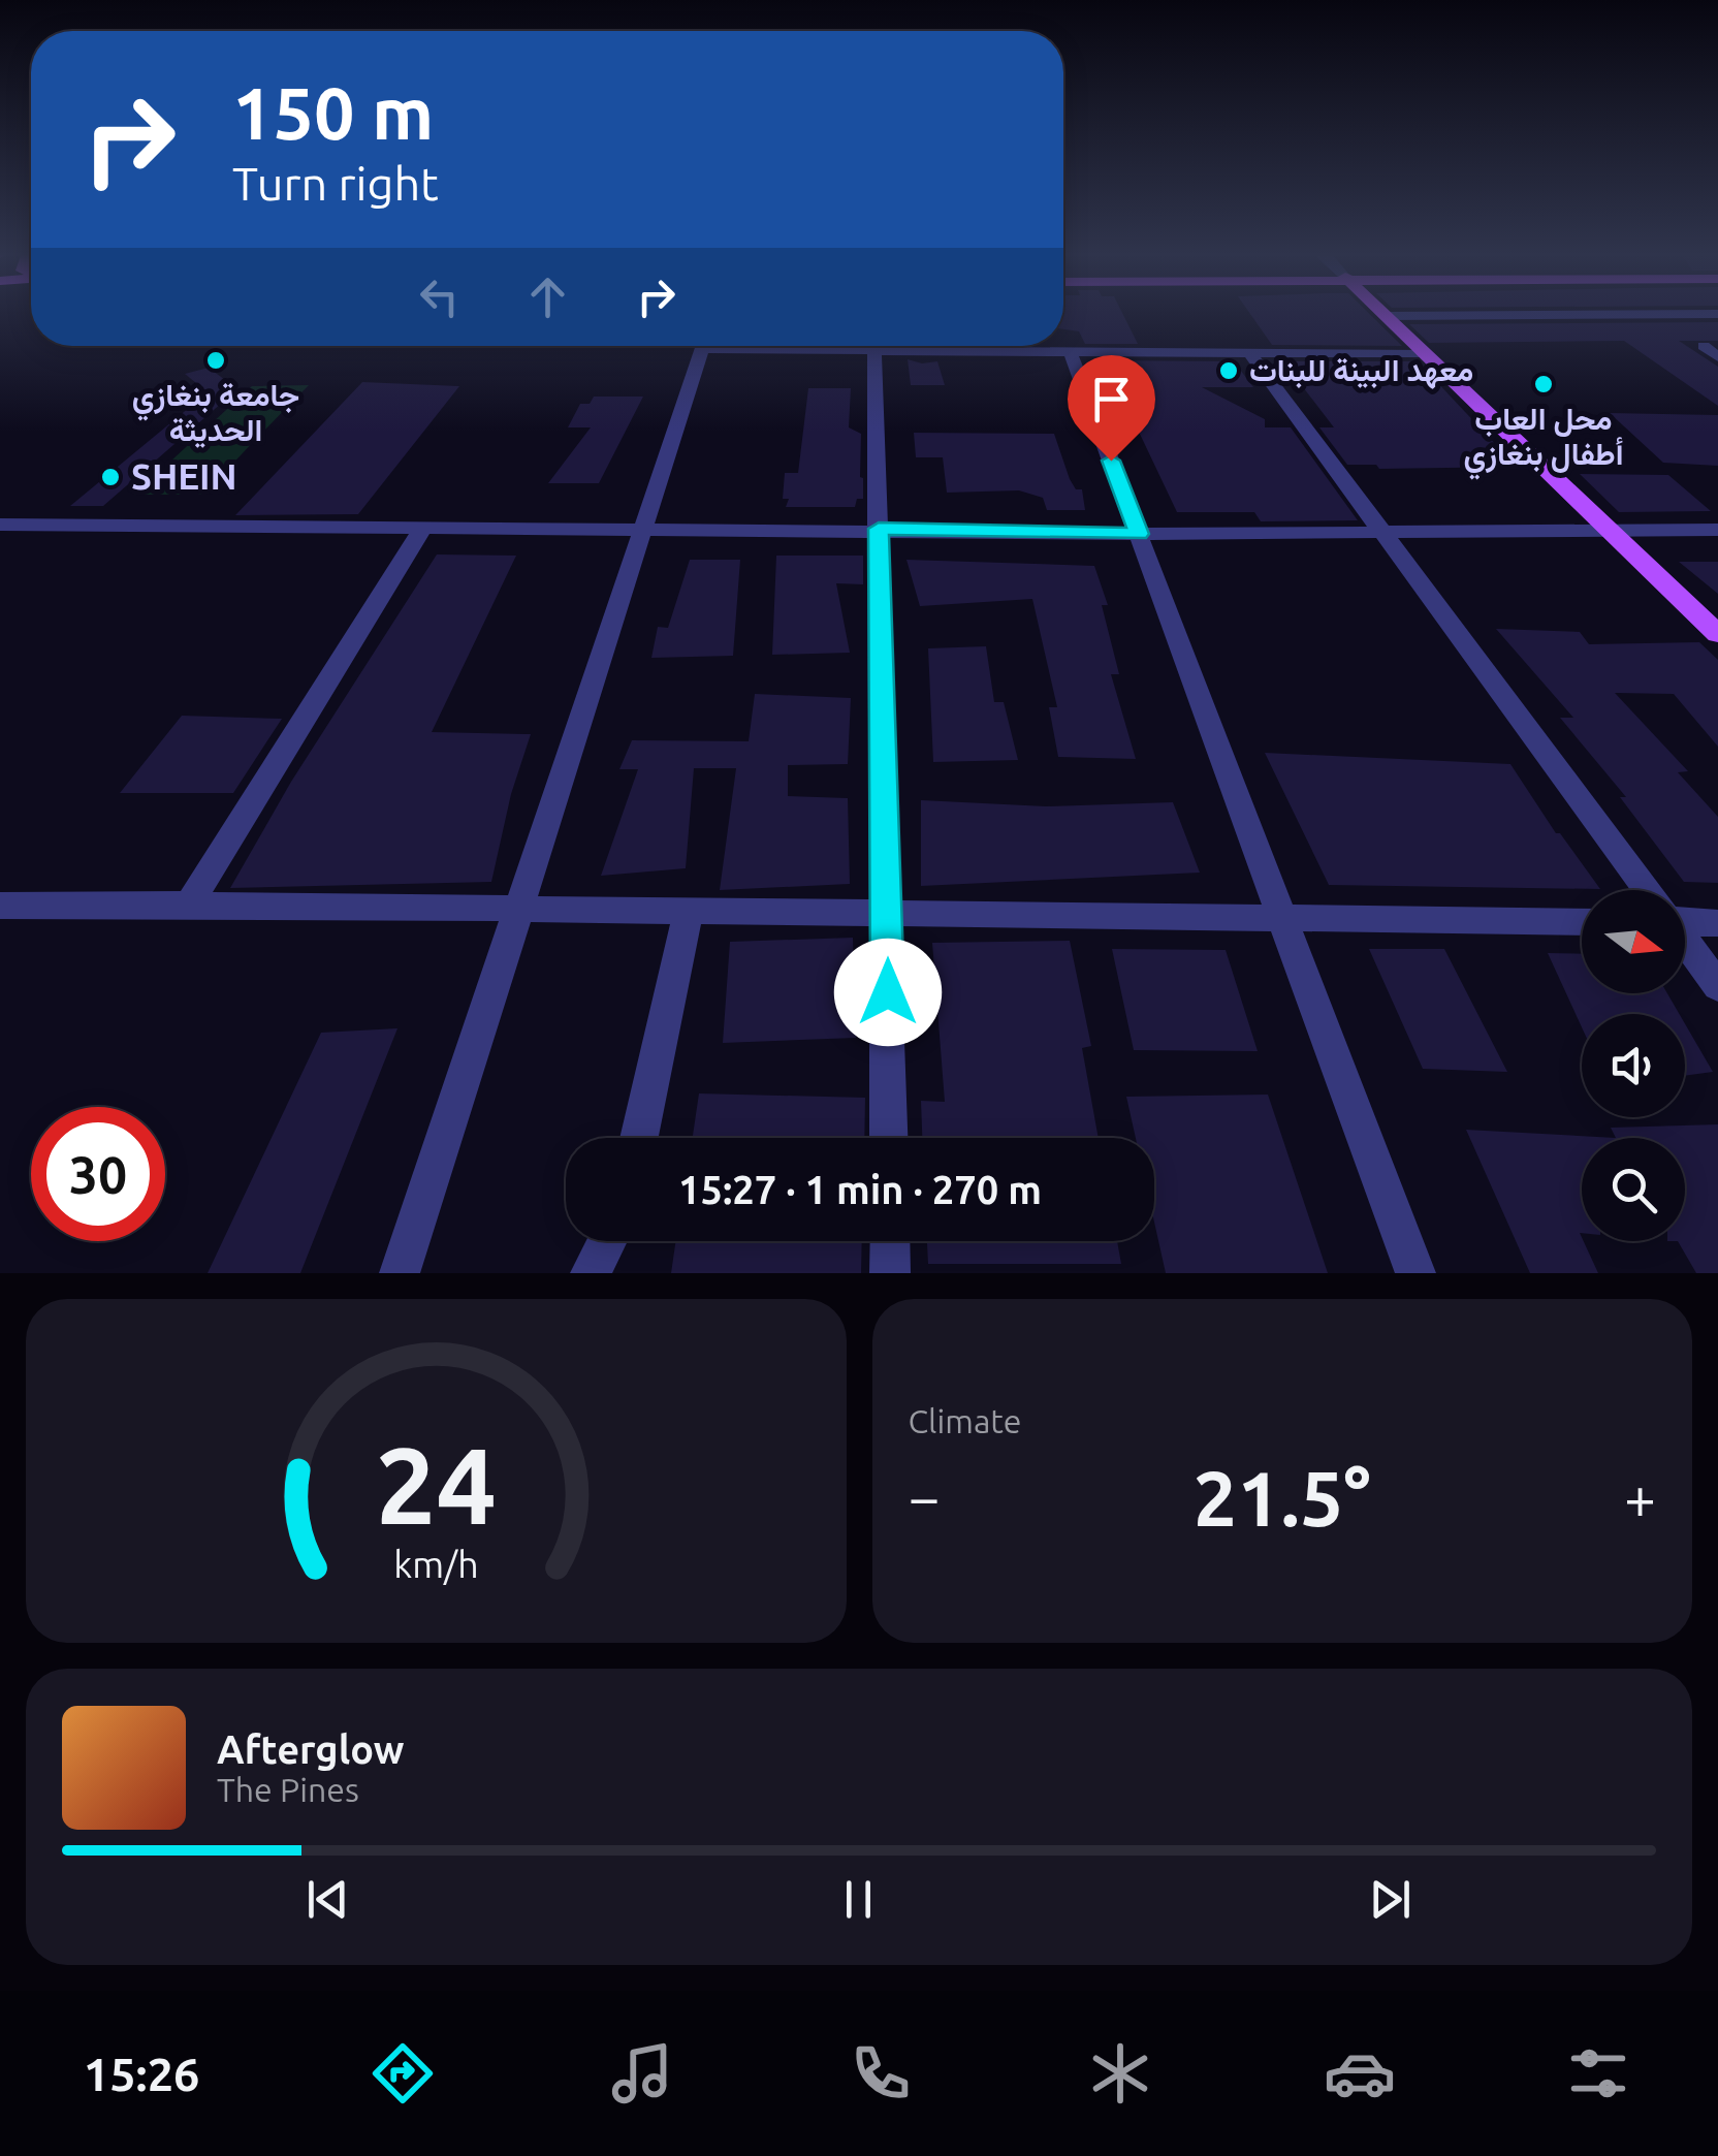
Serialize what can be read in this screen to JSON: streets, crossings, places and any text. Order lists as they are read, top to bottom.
{
  "places": [
    "جامعة بنغازي الحديثة",
    "معهد البينة للبنات",
    "محل العاب أطفال بنغازي",
    "SHEIN"
  ],
  "north": "right",
  "page": {
    "turn": ["150 m", "Turn right"],
    "limit": "30",
    "trip": "15:27 · 1 min · 270 m",
    "tile": "Climate",
    "heat": ["−", "21.5°", "+"],
    "song": ["Afterglow", "The Pines"],
    "tabs": "15:26",
    "gauge": ["24", "km/h"]
  }
}
